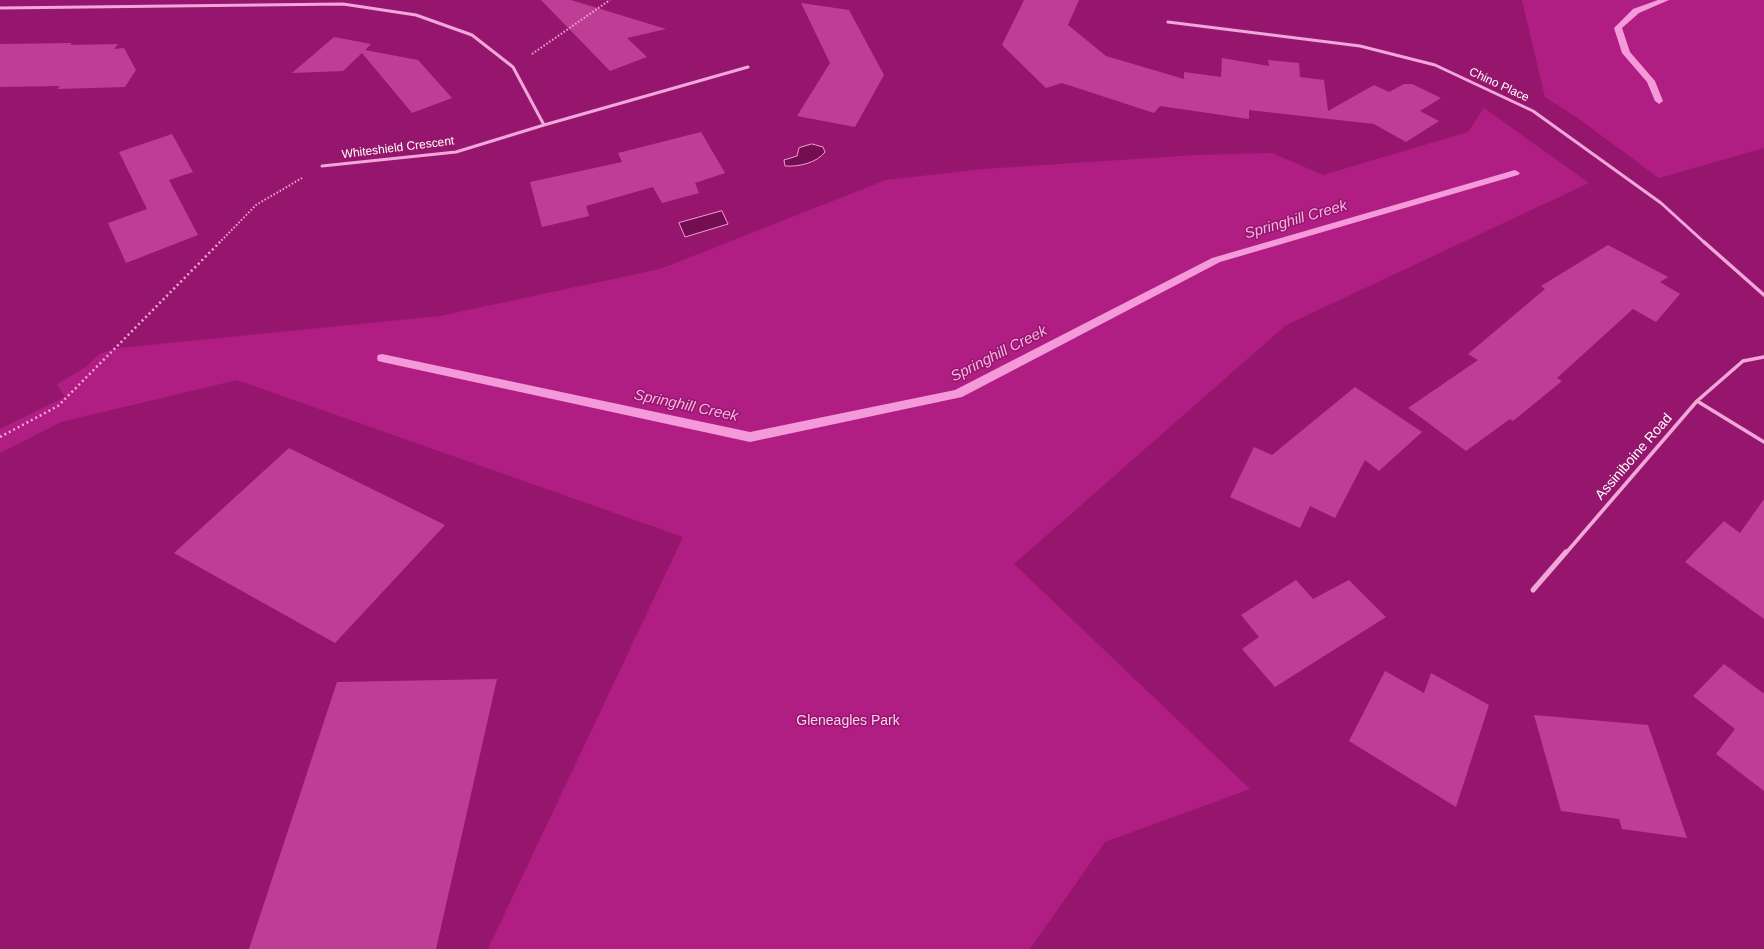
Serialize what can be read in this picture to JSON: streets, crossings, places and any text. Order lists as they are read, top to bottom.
{
  "streets": {
    "street": ["Chino Place", "Whiteshield Crescent", "Assiniboine Road"]
  },
  "water": ["Springhill Creek"],
  "parks": ["Gleneagles Park"]
}
